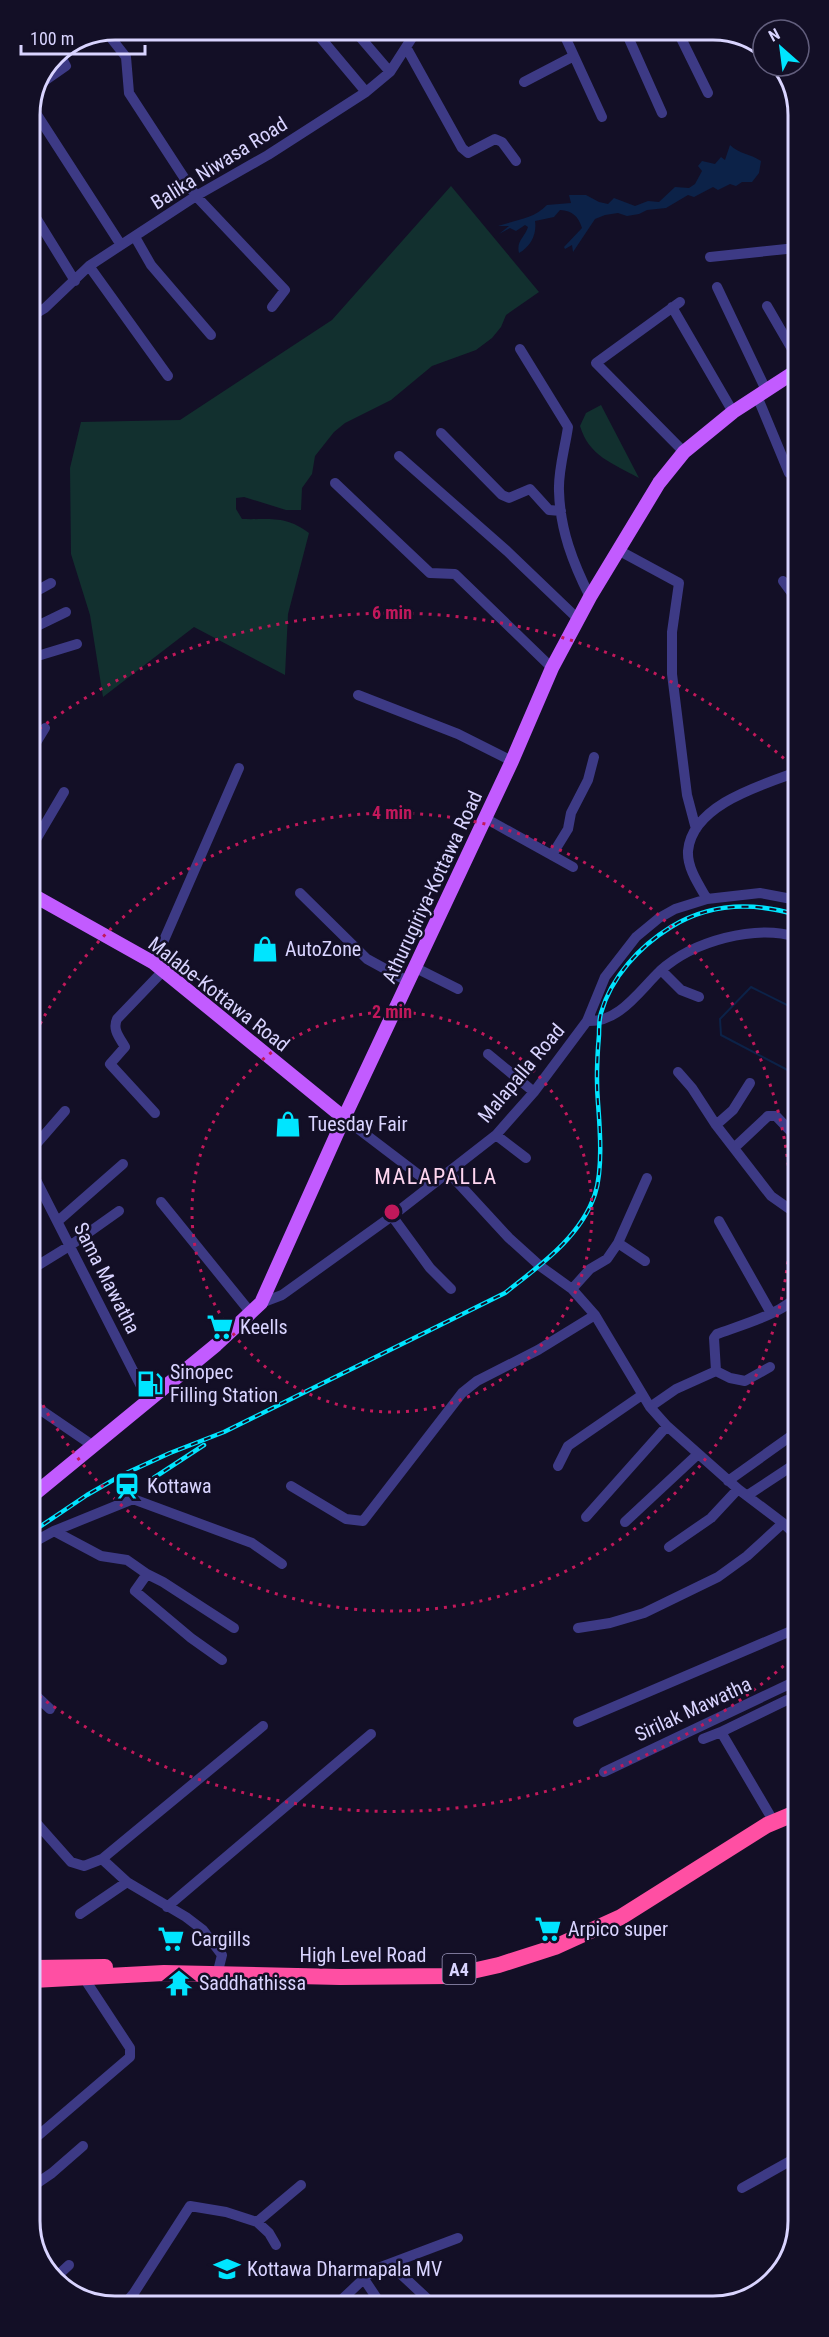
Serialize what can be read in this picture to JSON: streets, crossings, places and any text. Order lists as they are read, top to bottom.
{
  "streets": {
    "highway": ["High Level Road", "A4"],
    "main road": ["Athurugiriya-Kottawa Road", "Malabe-Kottawa Road"],
    "street": [
      "Balika Niwasa Road",
      "Malapalla Road",
      "Sama Mawatha",
      "Sirilak Mawatha"
    ]
  },
  "crossings": [
    ["Athurugiriya-Kottawa Road", "Malabe-Kottawa Road"],
    ["Athurugiriya-Kottawa Road", "Malapalla Road"],
    ["Athurugiriya-Kottawa Road", "Sama Mawatha"]
  ],
  "districts": ["MALAPALLA"],
  "places": {
    "shop": ["AutoZone", "Tuesday Fair"],
    "supermarket": ["Keells", "Arpico super", "Cargills"],
    "fuel station": ["Sinopec Filling Station"],
    "station": ["Kottawa"],
    "temple": ["Saddhathissa"],
    "school or university": ["Kottawa Dharmapala MV"]
  },
  "scale_bar": "100 m",
  "north": "top left",
  "rings": ["6 min", "4 min", "2 min"]
}
